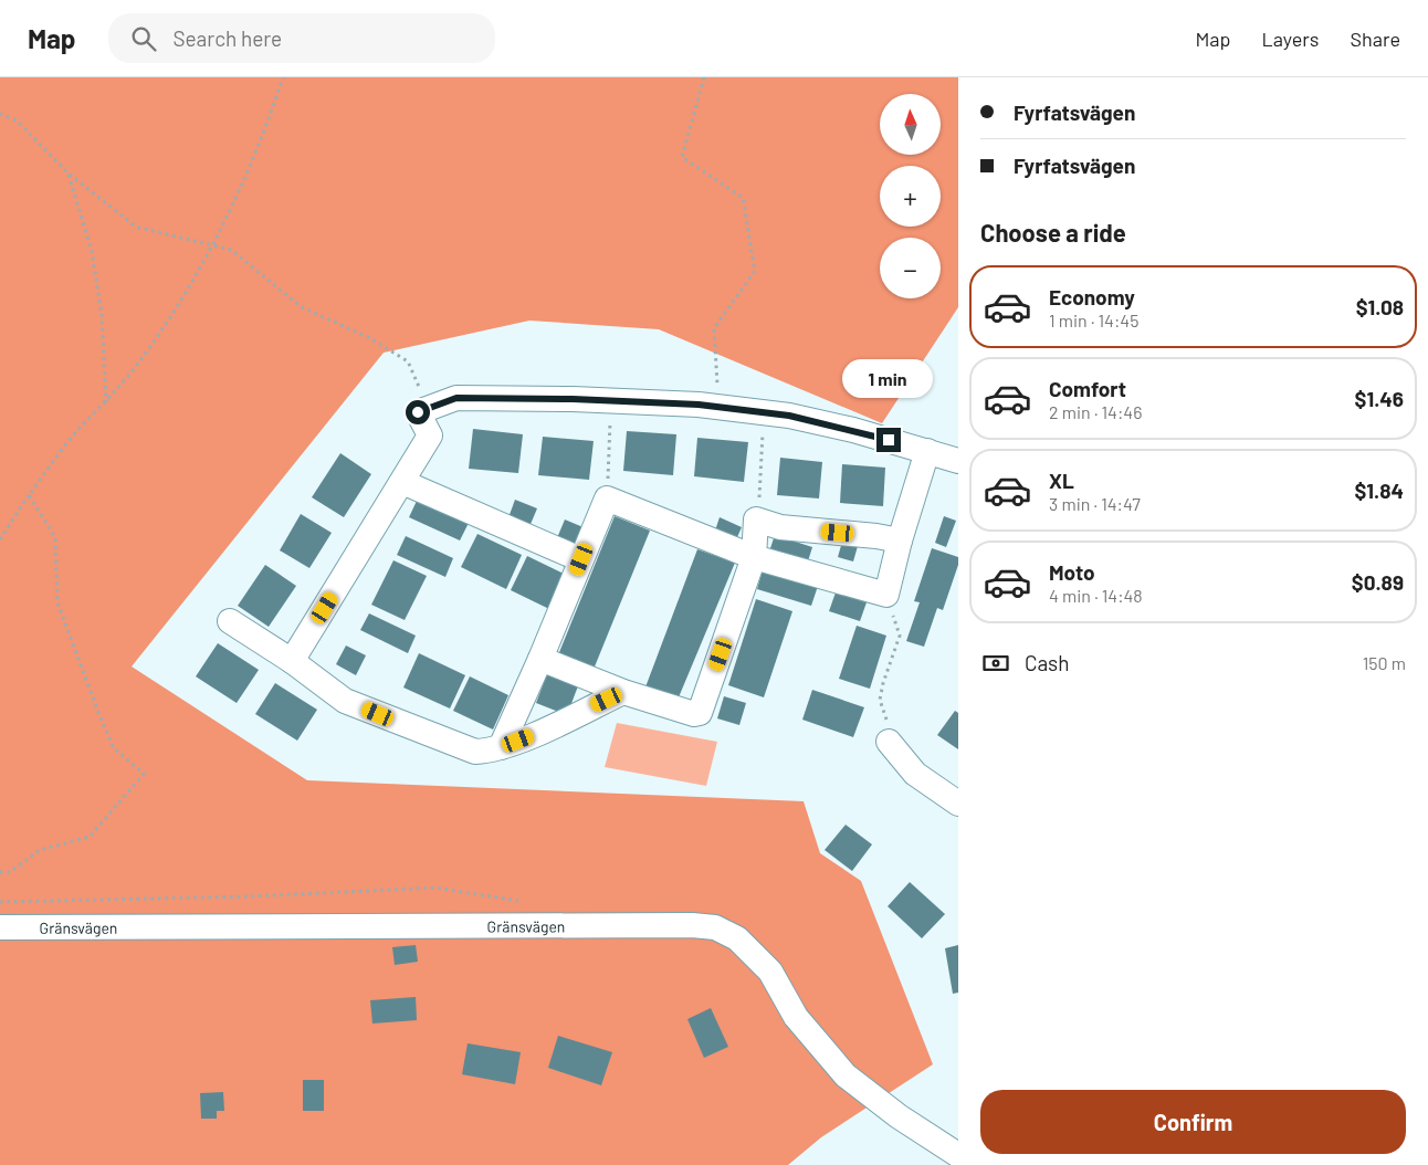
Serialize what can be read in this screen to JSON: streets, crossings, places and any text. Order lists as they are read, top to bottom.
{
  "streets": {
    "street": ["Gränsvägen"]
  },
  "north": "top",
  "page": {
    "header": "Map",
    "search": "Search here",
    "nav": ["Map", "Layers", "Share"],
    "banner": ["Fyrfatsvägen", "Fyrfatsvägen"],
    "map_buttons": ["+", "−"],
    "heading": "Choose a ride",
    "list": [
      {
        "name": "Economy",
        "note": "1 min · 14:45",
        "value": "$1.08"
      },
      {
        "name": "Comfort",
        "note": "2 min · 14:46",
        "value": "$1.46"
      },
      {
        "name": "XL",
        "note": "3 min · 14:47",
        "value": "$1.84"
      },
      {
        "name": "Moto",
        "note": "4 min · 14:48",
        "value": "$0.89"
      }
    ],
    "bubble": "1 min",
    "pay": ["Cash", "150 m"],
    "buttons": "Confirm"
  }
}
